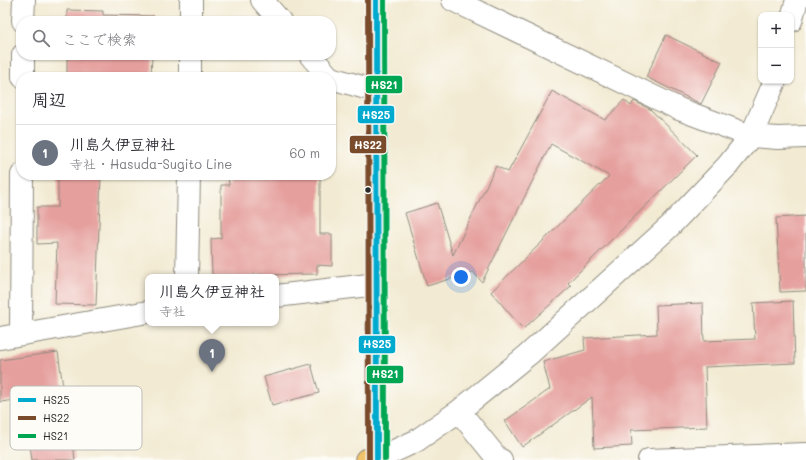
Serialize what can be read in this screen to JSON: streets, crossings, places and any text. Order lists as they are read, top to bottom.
{
  "lines": ["transit line HS25", "transit line HS22", "transit line HS21"],
  "legend": ["HS25", "HS22", "HS21"],
  "page": {
    "map_buttons": ["+", "−"],
    "search": "ここで検索",
    "heading": "周辺",
    "list": [
      {
        "mark": "1",
        "name": "川島久伊豆神社",
        "note": "寺社 · Hasuda-Sugito Line",
        "value": "60 m"
      }
    ],
    "popup": ["川島久伊豆神社", "寺社"],
    "pins": "1"
  }
}
